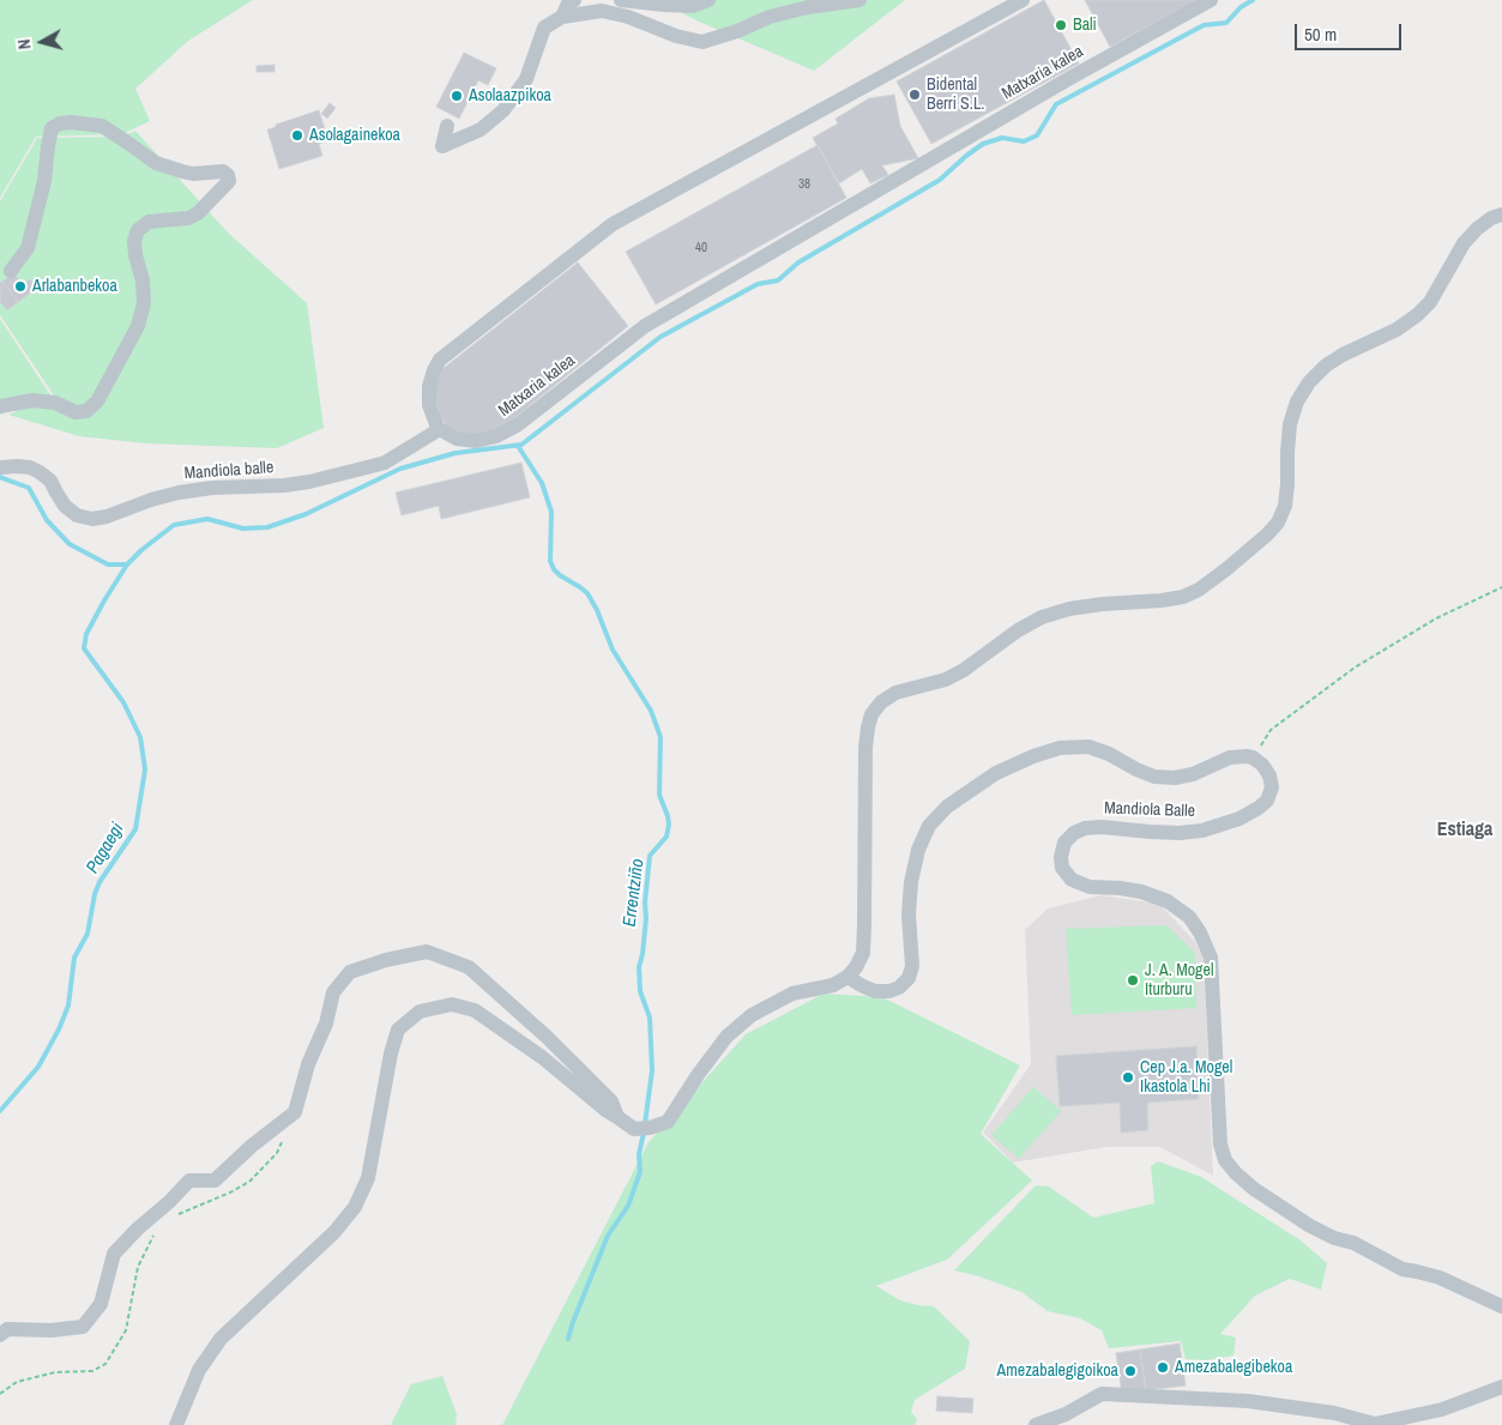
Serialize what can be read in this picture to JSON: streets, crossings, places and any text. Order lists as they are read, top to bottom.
{
  "streets": {
    "street": ["Matxaria kalea", "Mandiola balle", "Mandiola Balle"]
  },
  "crossings": [
    ["Matxaria kalea", "Mandiola balle"]
  ],
  "districts": ["Estiaga"],
  "water": ["Pagaegi", "Errentziño"],
  "places": [
    "Bali",
    "Bidental Berri S.L.",
    "Asolaazpikoa",
    "Asolagainekoa",
    "Arlabanbekoa",
    "J. A. Mogel Iturburu",
    "Cep J.a. Mogel Ikastola Lhi",
    "Amezabalegibekoa",
    "Amezabalegigoikoa"
  ],
  "house_numbers": ["38", "40"],
  "scale_bar": "50 m",
  "north": "left"
}
